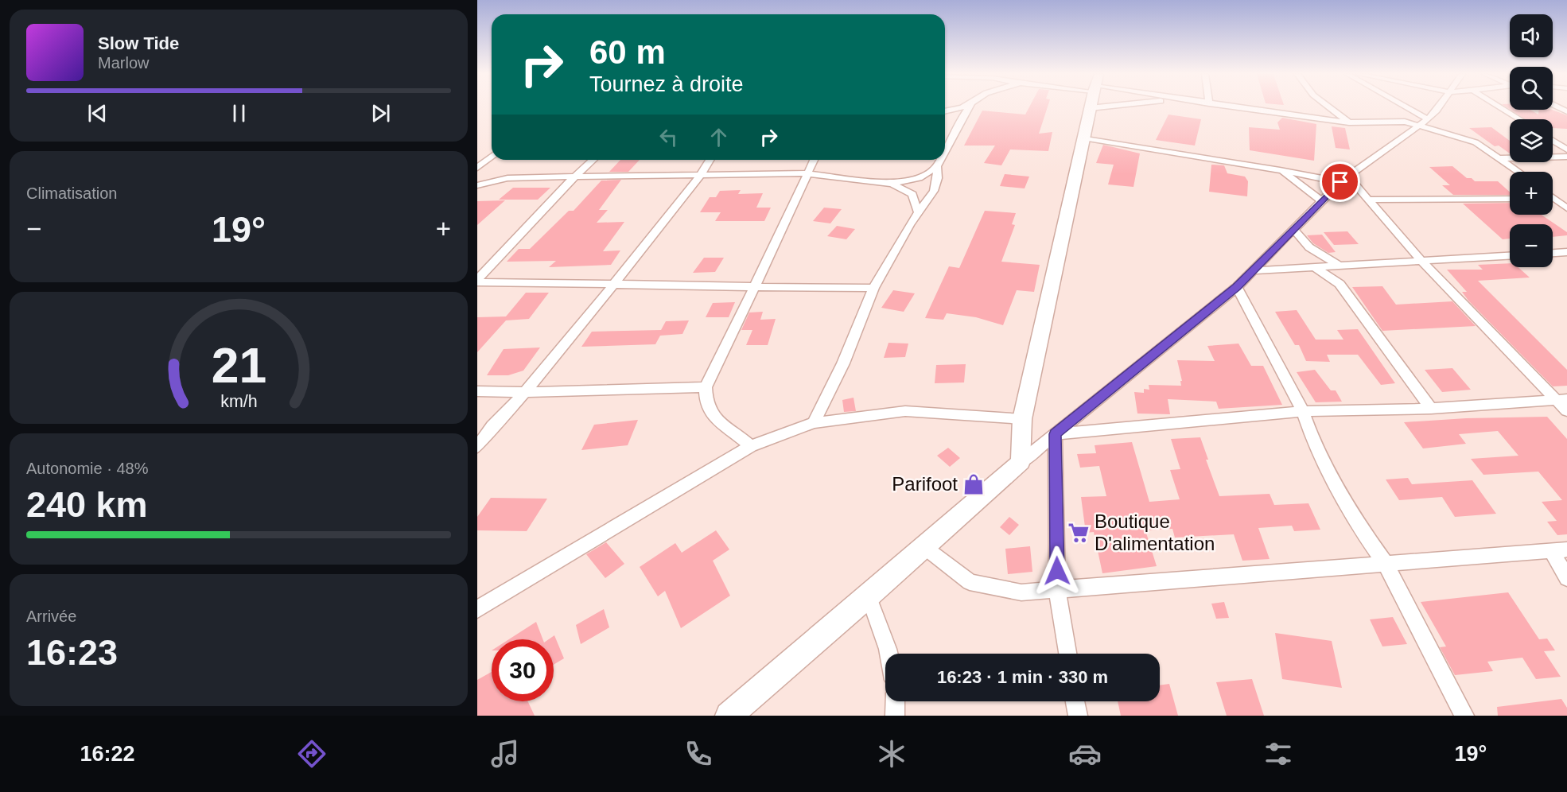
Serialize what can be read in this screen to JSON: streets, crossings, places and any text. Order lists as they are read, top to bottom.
{
  "places": {
    "shop": ["Parifoot"],
    "supermarket": ["Boutique D'alimentation"]
  },
  "page": {
    "map_buttons": ["+", "−"],
    "turn": ["60 m", "Tournez à droite"],
    "song": ["Slow Tide", "Marlow"],
    "tile": [
      "Climatisation",
      ["Autonomie · 48%", "240 km"],
      ["Arrivée", "16:23"]
    ],
    "heat": ["−", "19°", "+"],
    "limit": "30",
    "trip": "16:23 · 1 min · 330 m",
    "tabs": ["16:22", "19°"],
    "gauge": ["21", "km/h"]
  }
}
